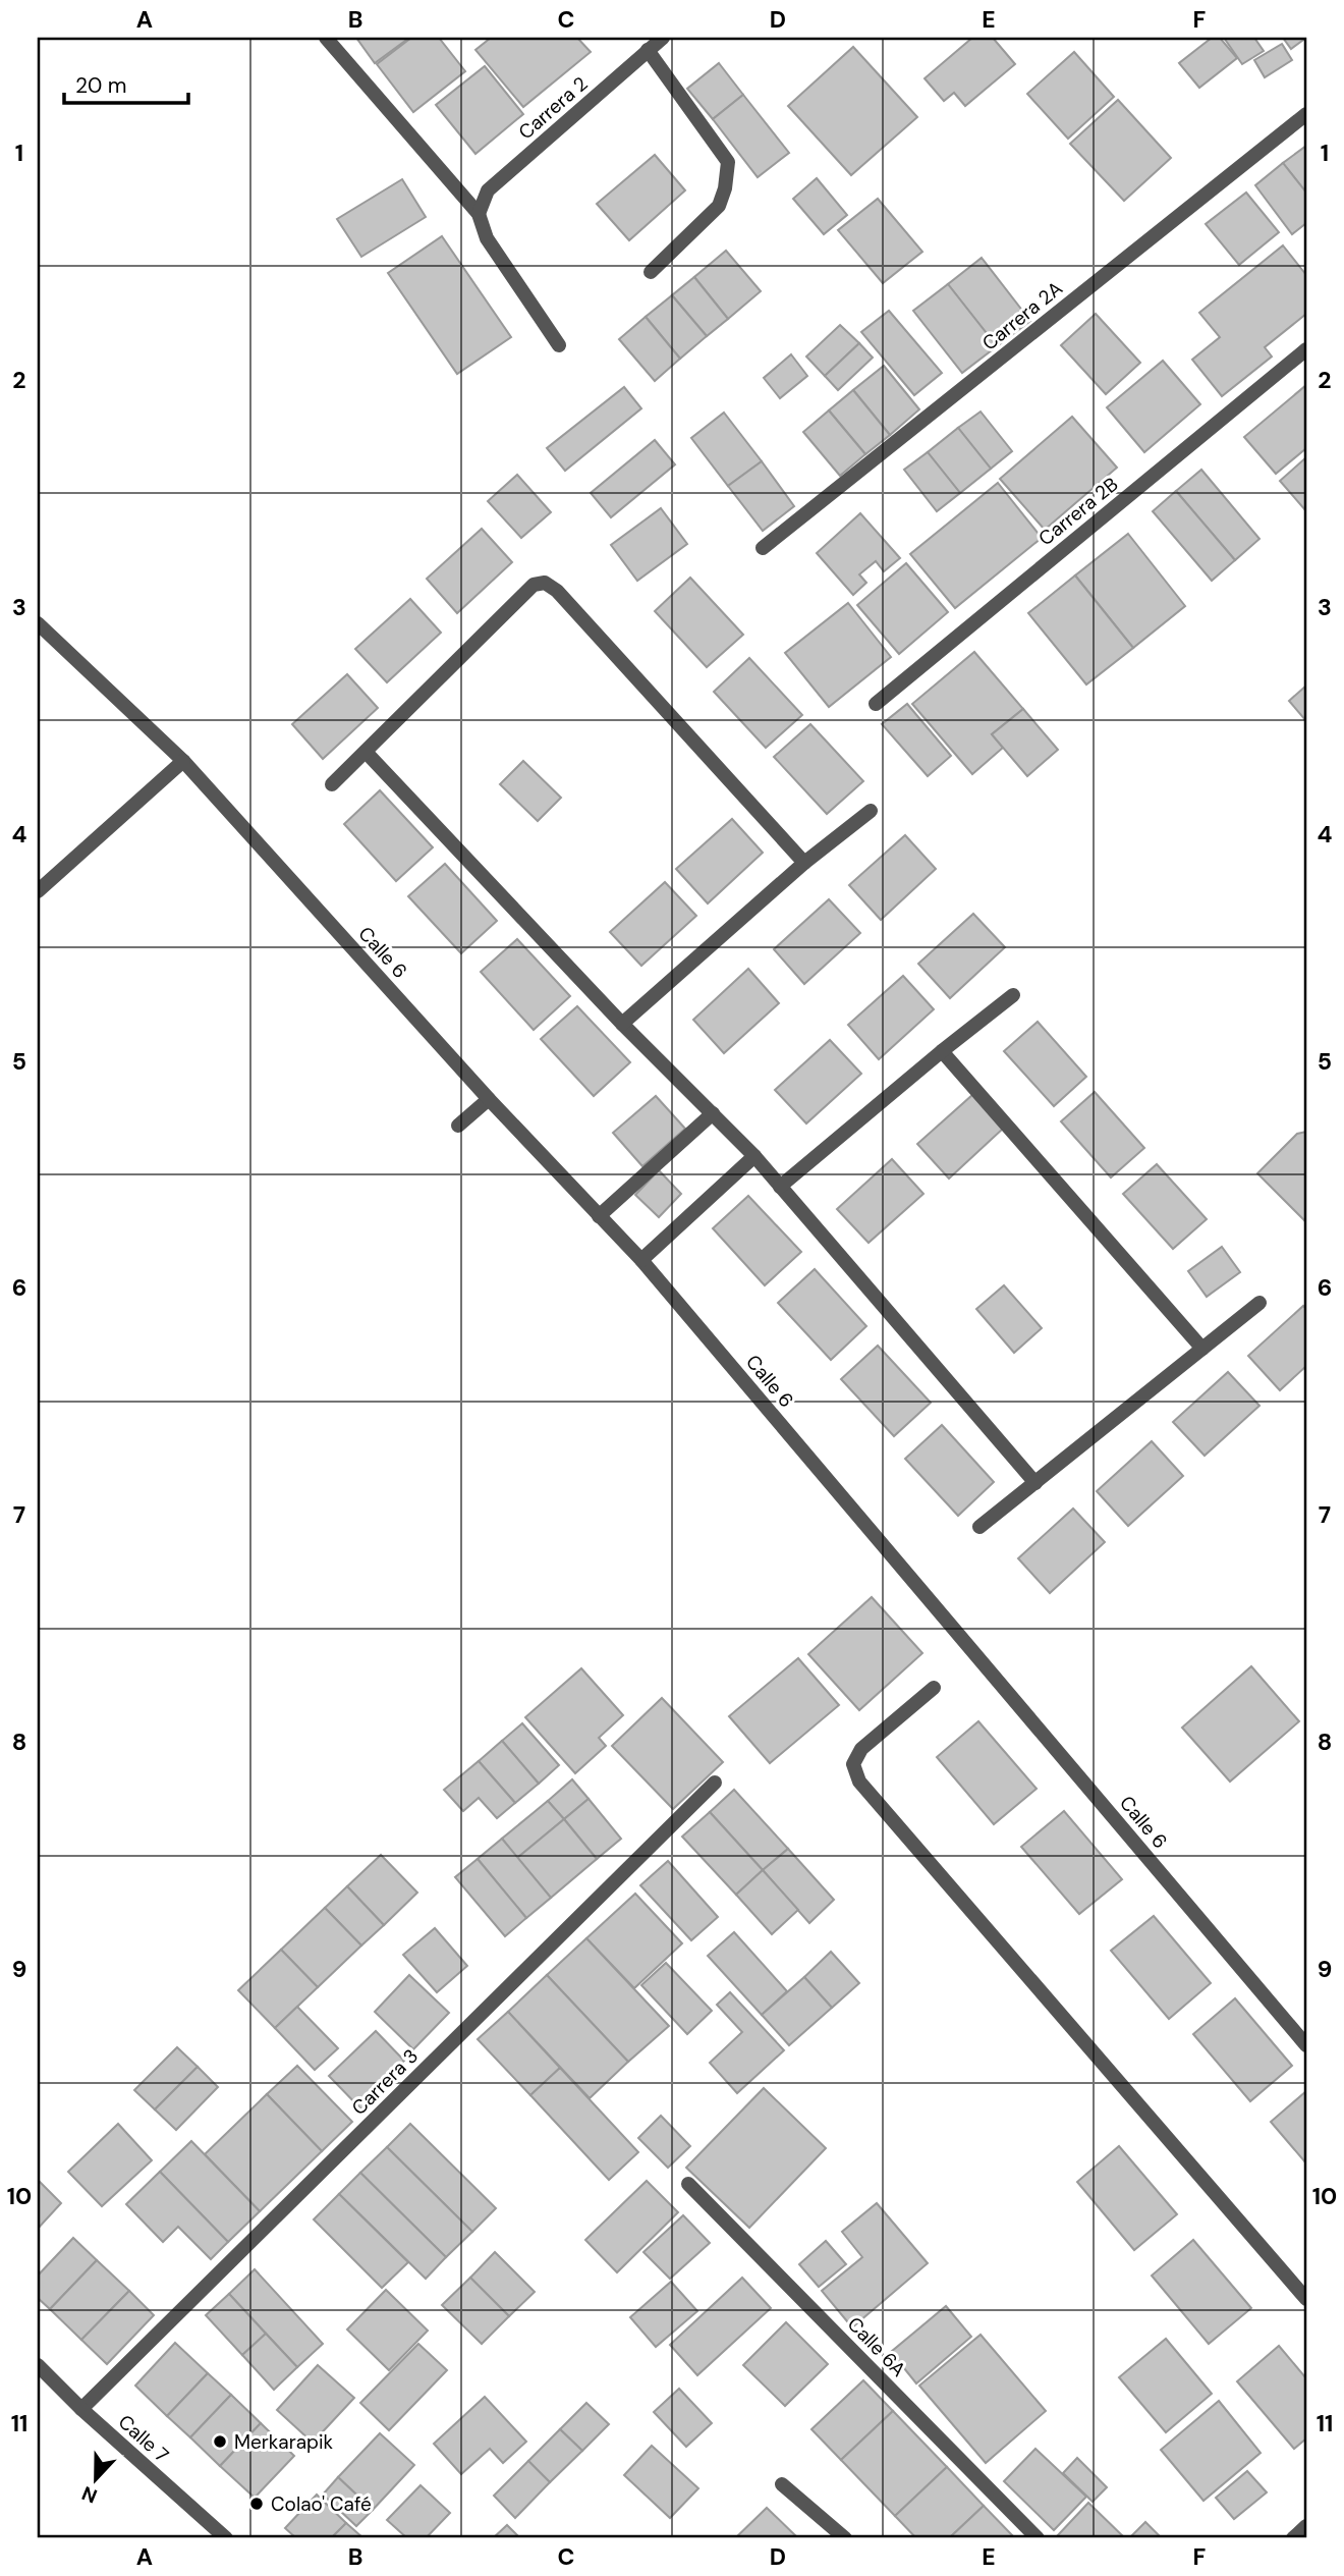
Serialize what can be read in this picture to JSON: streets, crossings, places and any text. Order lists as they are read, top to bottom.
{
  "streets": {
    "street": [
      "Carrera 2",
      "Carrera 2A",
      "Carrera 2B",
      "Calle 6",
      "Carrera 3",
      "Calle 6A",
      "Calle 7"
    ]
  },
  "crossings": [
    ["Carrera 3", "Calle 7"]
  ],
  "places": ["Merkarapik", "Colao' Café"],
  "scale_bar": "20 m",
  "north": "bottom",
  "grid": {
    "columns": [
      "A",
      "B",
      "C",
      "D",
      "E",
      "F"
    ],
    "rows": [
      "1",
      "2",
      "3",
      "4",
      "5",
      "6",
      "7",
      "8",
      "9",
      "10",
      "11"
    ]
  }
}
